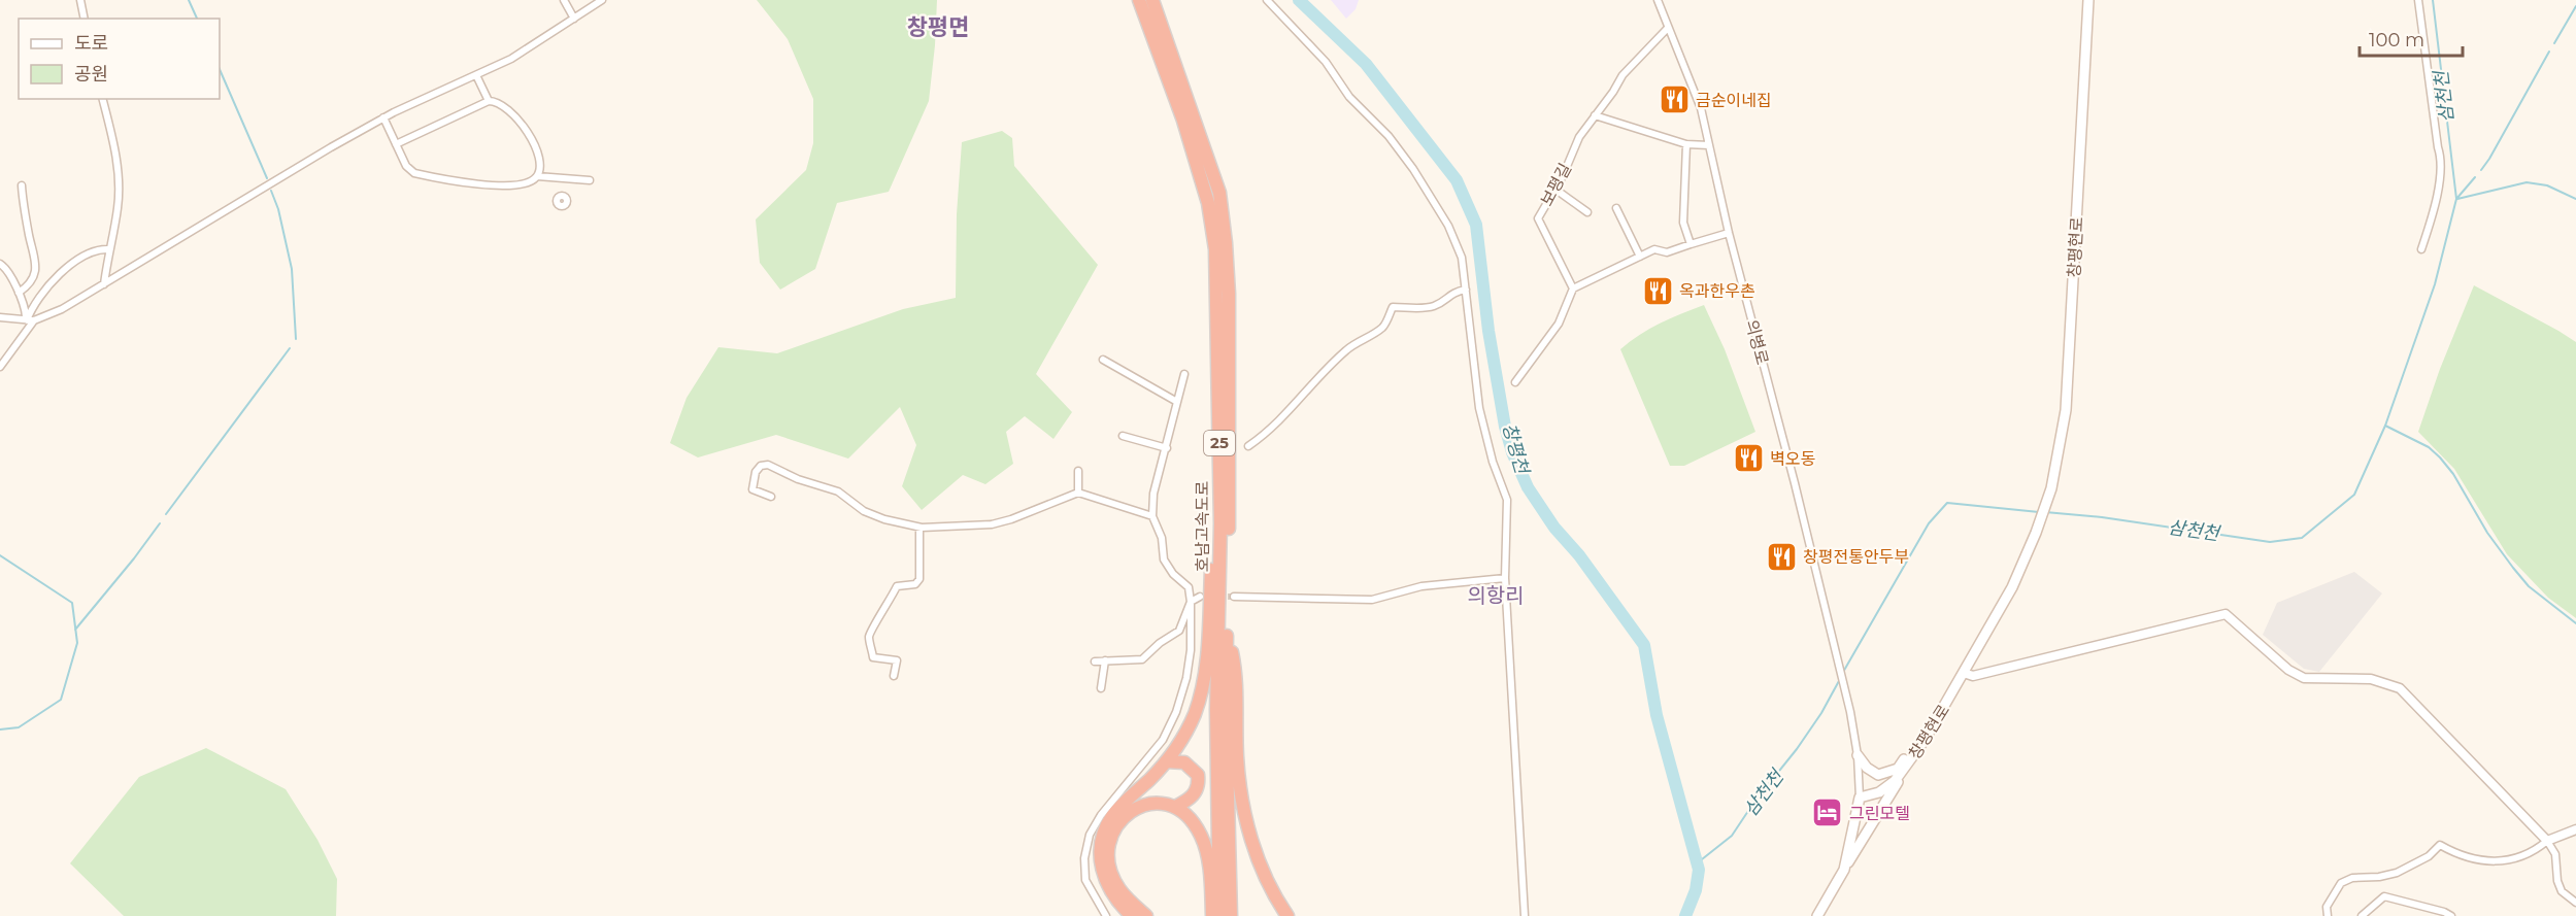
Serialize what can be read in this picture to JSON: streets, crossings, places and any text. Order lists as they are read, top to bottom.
{
  "streets": {
    "highway": ["25", "호남고속도로"],
    "main road": ["창평현로"],
    "street": ["보평길", "의병로"]
  },
  "crossings": [
    ["보평길", "의병로"],
    ["25", "호남고속도로"]
  ],
  "districts": ["창평면", "의항리"],
  "water": ["삼천천", "창평천"],
  "places": {
    "restaurant": [
      "금순이네집",
      "옥과한우촌",
      "벽오동",
      "창평전통안두부"
    ],
    "hotel": ["그린모텔"]
  },
  "legend": ["도로", "공원"],
  "scale_bar": "100 m"
}
